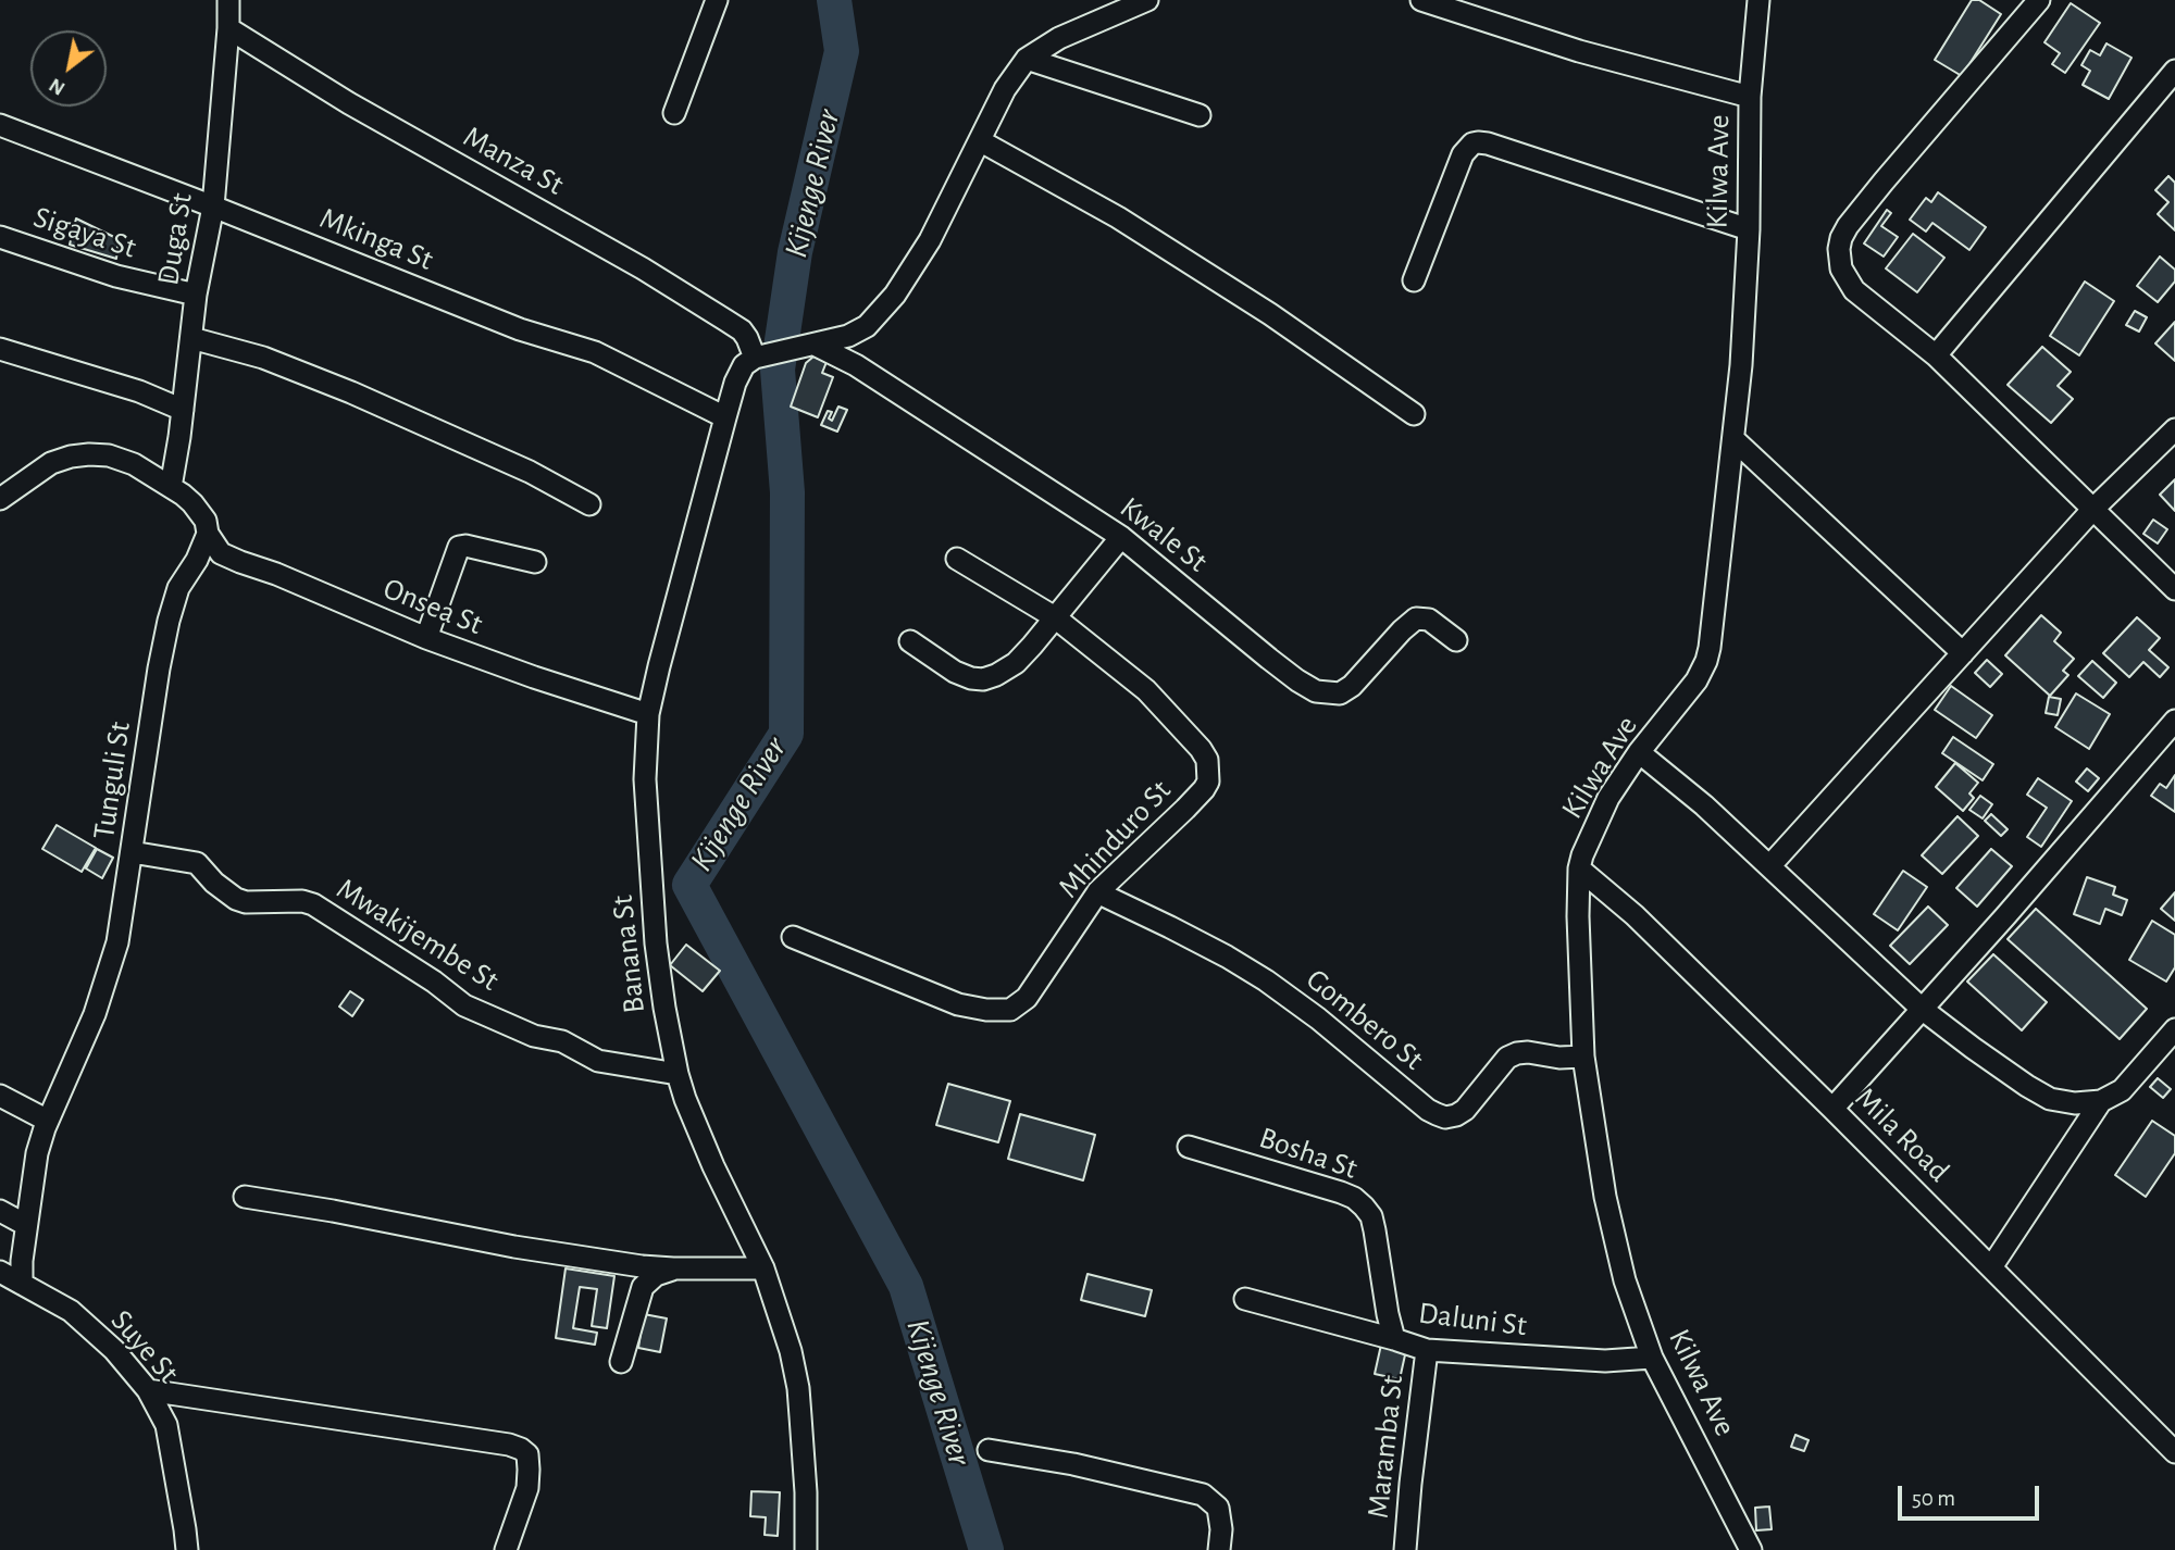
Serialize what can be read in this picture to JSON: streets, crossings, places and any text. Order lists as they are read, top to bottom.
{
  "streets": {
    "street": [
      "Manza St",
      "Kilwa Ave",
      "Sigaya St",
      "Duga St",
      "Mkinga St",
      "Kwale St",
      "Onsea St",
      "Tunguli St",
      "Mhinduro St",
      "Mwakijembe St",
      "Banana St",
      "Gombero St",
      "Mila Road",
      "Bosha St",
      "Daluni St",
      "Suye St",
      "Maramba St"
    ]
  },
  "crossings": [
    ["Manza St", "Duga St"],
    ["Manza St", "Banana St"],
    ["Kilwa Ave", "Gombero St"],
    ["Kilwa Ave", "Mila Road"],
    ["Kilwa Ave", "Daluni St"],
    ["Sigaya St", "Duga St"],
    ["Duga St", "Mkinga St"],
    ["Mkinga St", "Banana St"],
    ["Onsea St", "Tunguli St"],
    ["Onsea St", "Banana St"],
    ["Tunguli St", "Mwakijembe St"],
    ["Tunguli St", "Suye St"],
    ["Mhinduro St", "Gombero St"],
    ["Mwakijembe St", "Banana St"],
    ["Bosha St", "Daluni St"],
    ["Daluni St", "Maramba St"]
  ],
  "water": ["Kijenge River"],
  "scale_bar": "50 m",
  "north": "bottom left"
}
